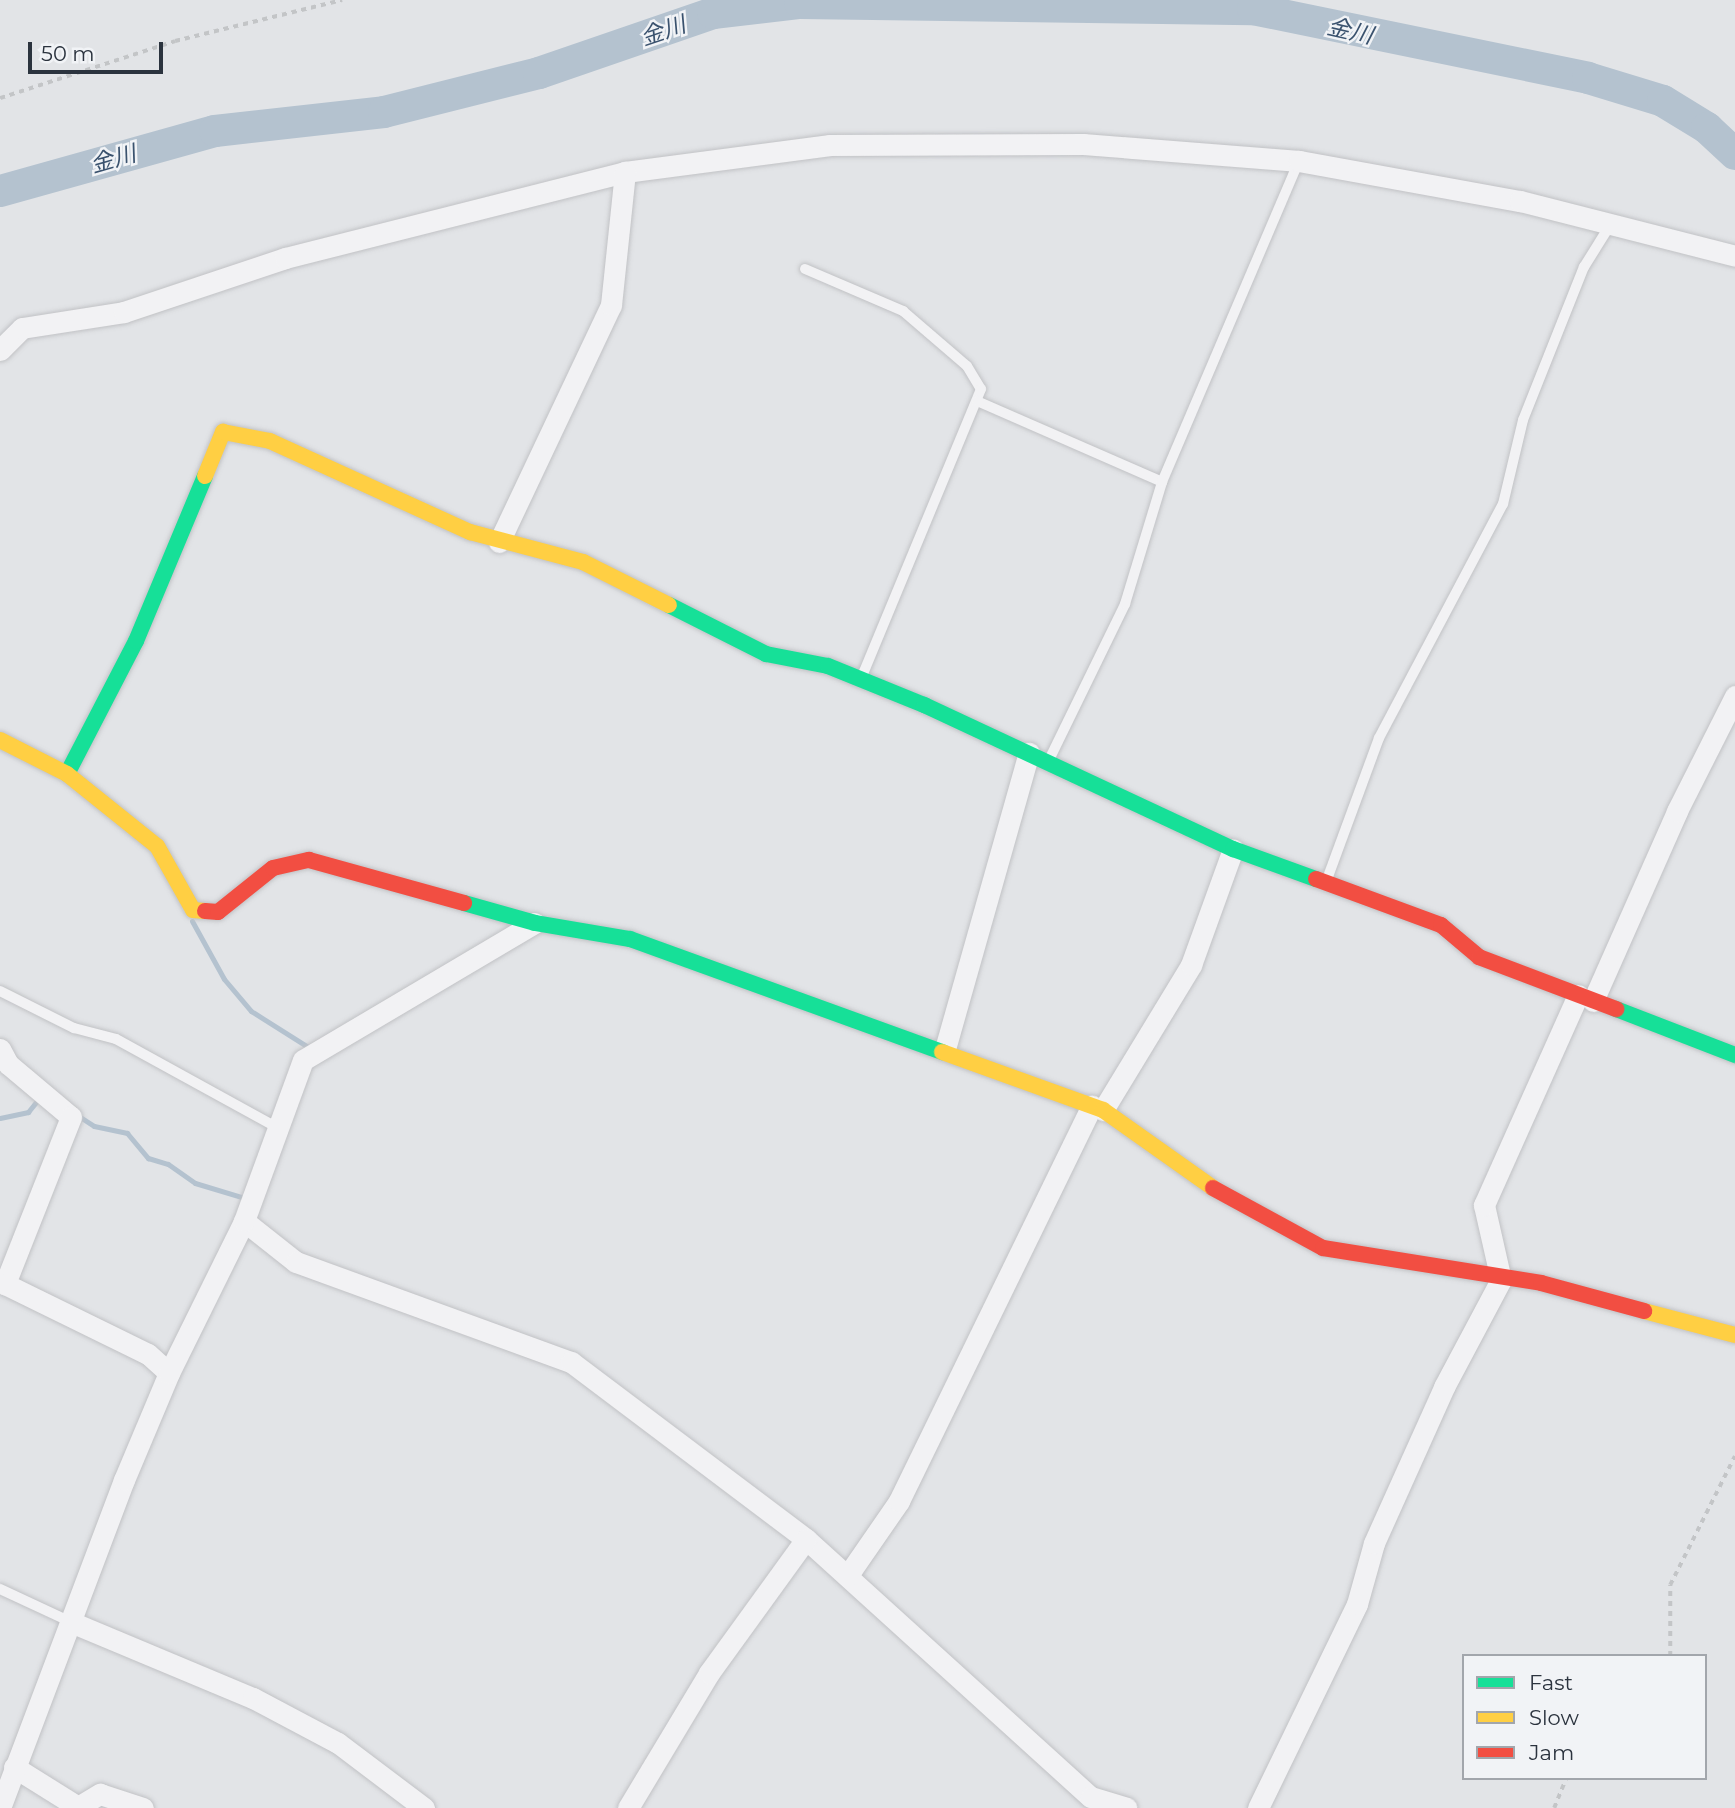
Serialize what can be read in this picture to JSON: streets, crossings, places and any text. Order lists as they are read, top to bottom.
{
  "water": ["金川"],
  "legend": ["Fast", "Slow", "Jam"],
  "scale_bar": "50 m"
}
